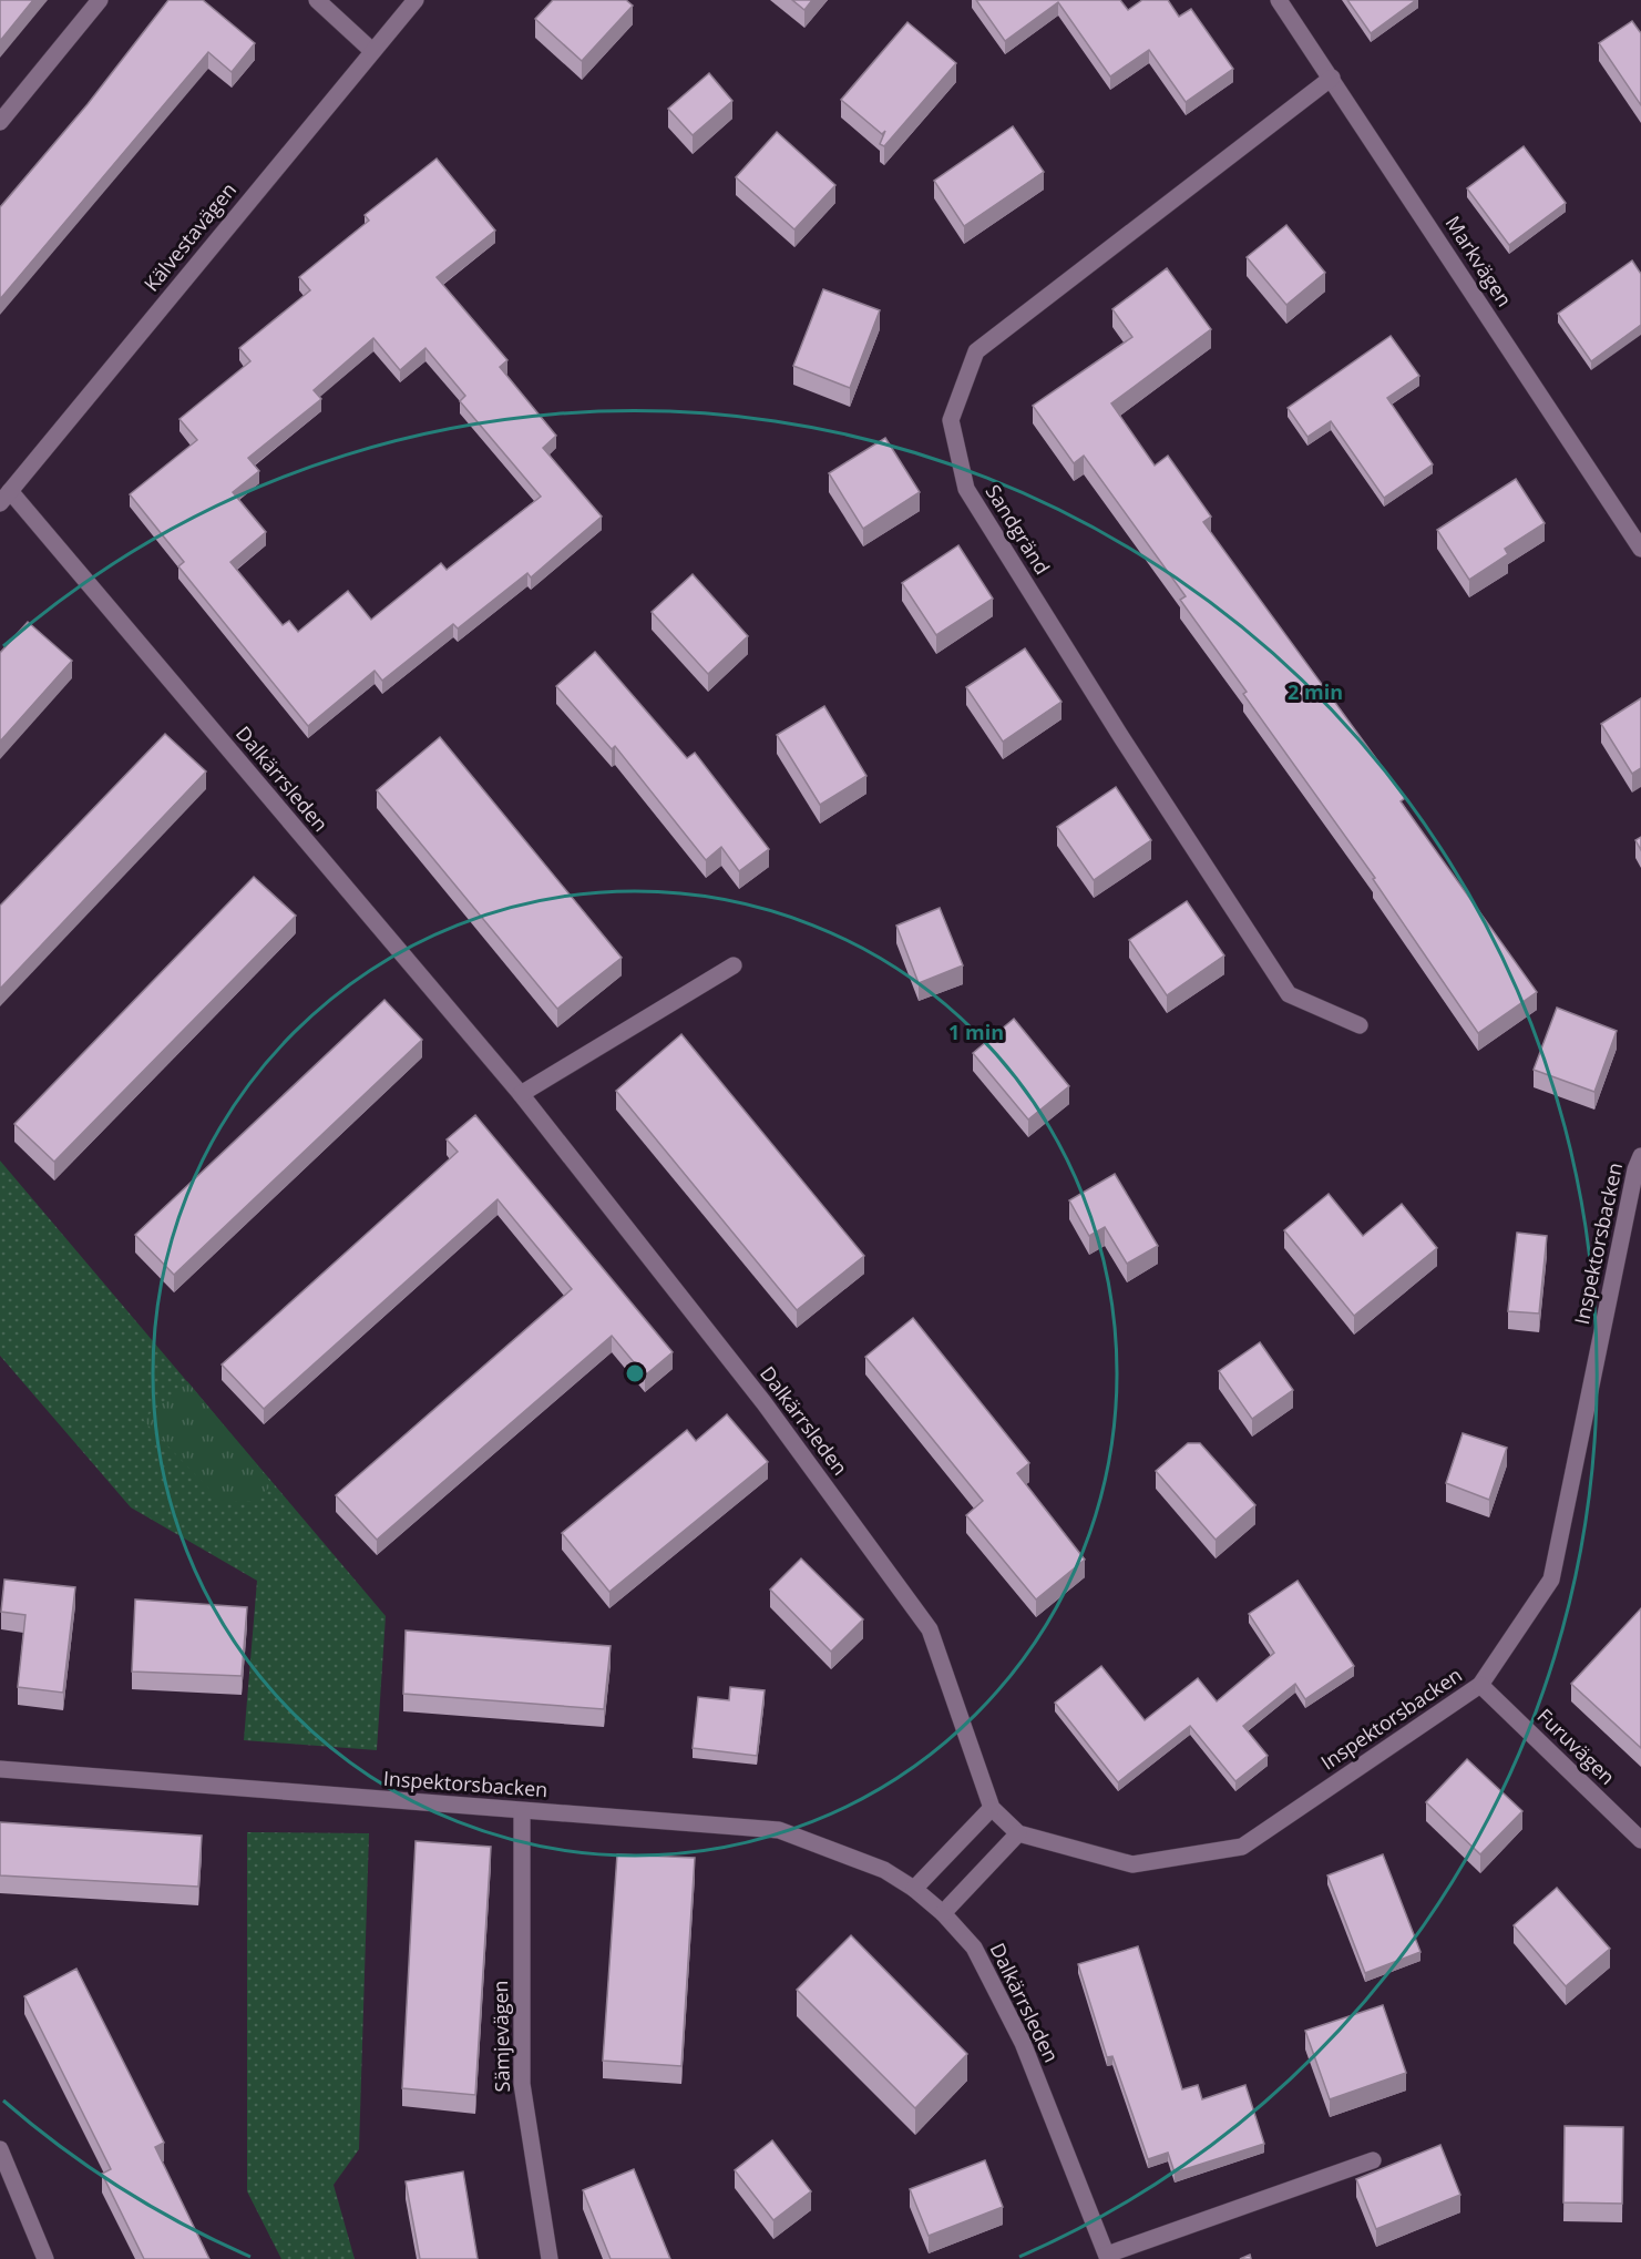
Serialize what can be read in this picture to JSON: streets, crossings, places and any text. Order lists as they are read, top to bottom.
{
  "streets": {
    "street": [
      "Kälvestavägen",
      "Markvägen",
      "Sandgränd",
      "Dalkärrsleden",
      "Inspektorsbacken",
      "Furuvägen",
      "Sämjevägen"
    ]
  },
  "crossings": [
    ["Kälvestavägen", "Dalkärrsleden"],
    ["Markvägen", "Sandgränd"],
    ["Dalkärrsleden", "Inspektorsbacken"],
    ["Inspektorsbacken", "Furuvägen"],
    ["Inspektorsbacken", "Sämjevägen"]
  ],
  "rings": ["2 min", "1 min"]
}
